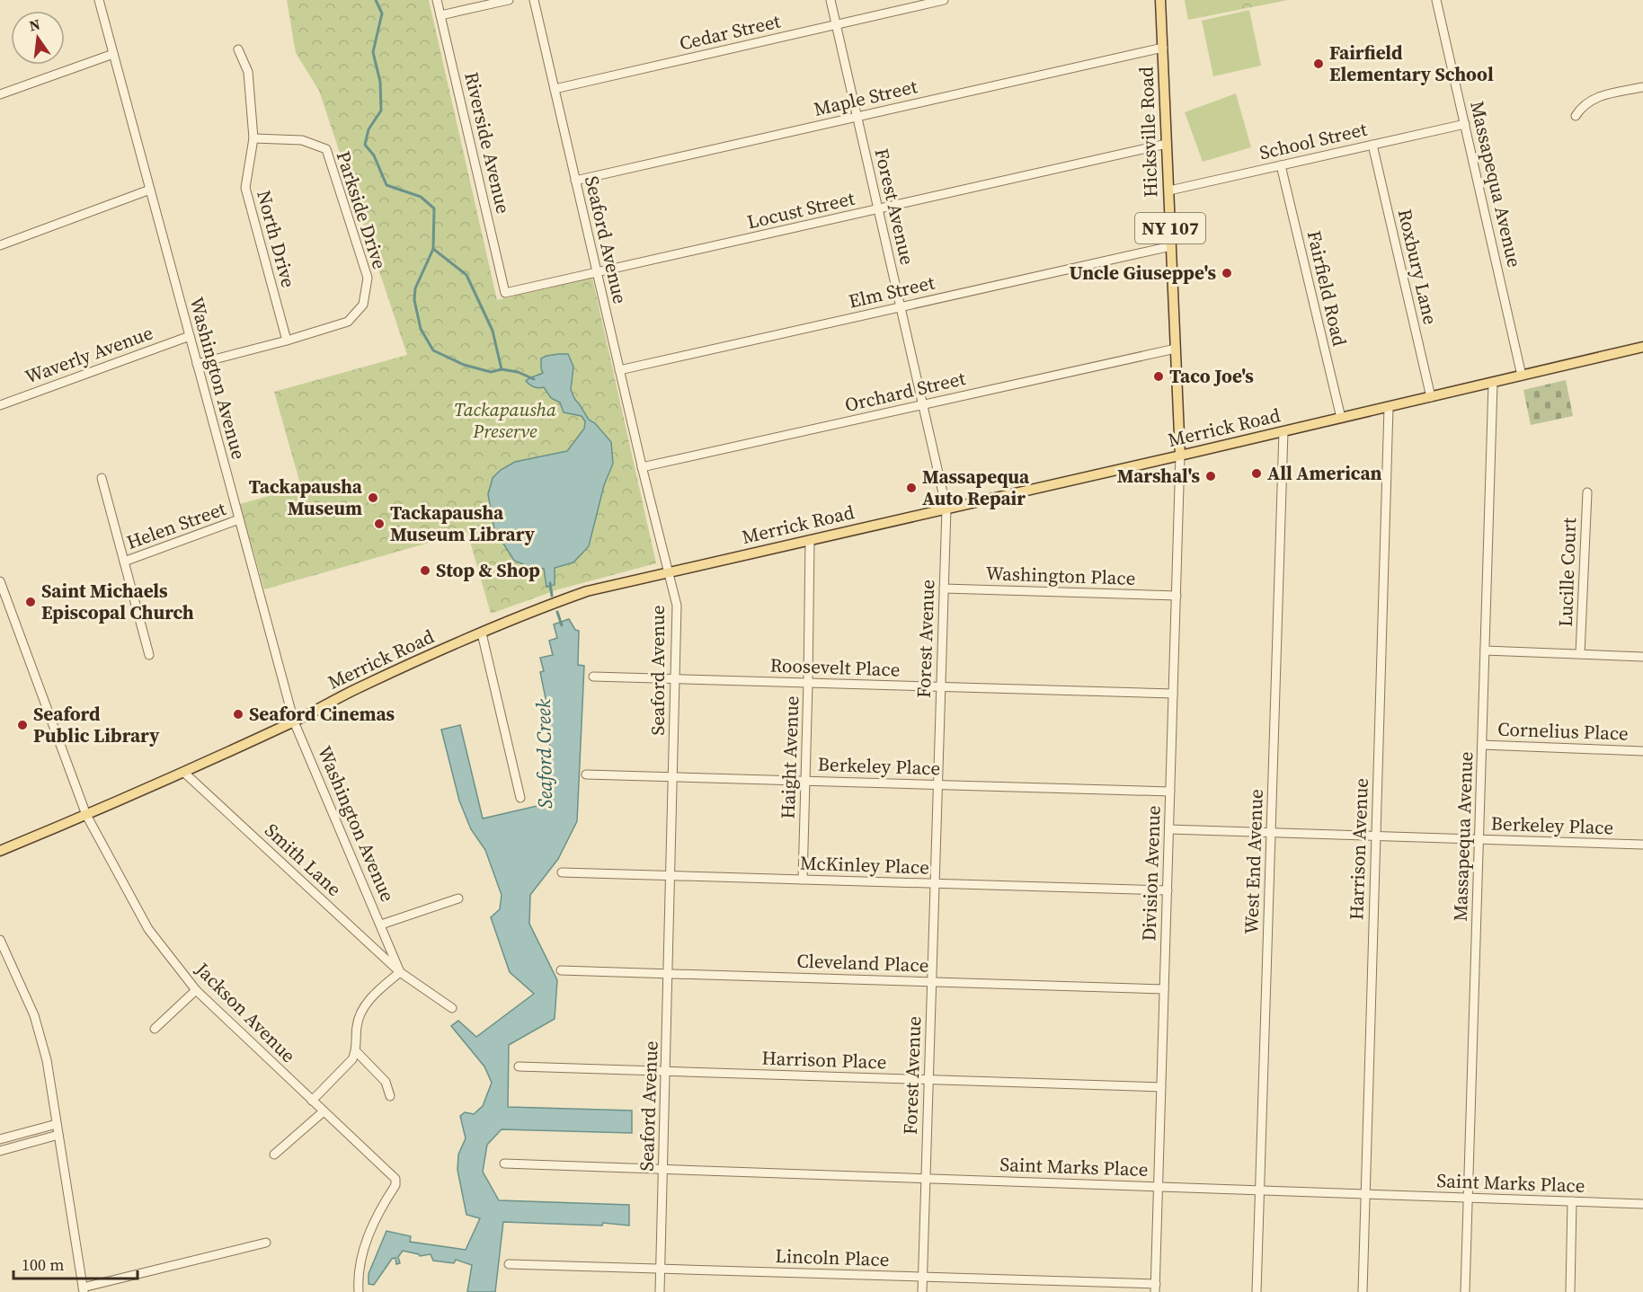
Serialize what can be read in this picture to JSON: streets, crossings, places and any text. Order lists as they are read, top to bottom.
{
  "streets": {
    "main road": ["Hicksville Road", "NY 107", "Merrick Road"],
    "street": [
      "Cedar Street",
      "Maple Street",
      "School Street",
      "Riverside Avenue",
      "Massapequa Avenue",
      "Forest Avenue",
      "Parkside Drive",
      "Locust Street",
      "North Drive",
      "Seaford Avenue",
      "Roxbury Lane",
      "Fairfield Road",
      "Elm Street",
      "Waverly Avenue",
      "Washington Avenue",
      "Orchard Street",
      "Helen Street",
      "Lucille Court",
      "Washington Place",
      "Roosevelt Place",
      "Cornelius Place",
      "Haight Avenue",
      "Berkeley Place",
      "Harrison Avenue",
      "Smith Lane",
      "West End Avenue",
      "McKinley Place",
      "Division Avenue",
      "Cleveland Place",
      "Jackson Avenue",
      "Harrison Place",
      "Saint Marks Place",
      "Lincoln Place"
    ]
  },
  "crossings": [
    ["Cedar Street", "Forest Avenue"],
    ["Cedar Street", "Seaford Avenue"],
    ["Maple Street", "Hicksville Road"],
    ["Maple Street", "Forest Avenue"],
    ["Maple Street", "Seaford Avenue"],
    ["Hicksville Road", "School Street"],
    ["Hicksville Road", "Locust Street"],
    ["Hicksville Road", "Elm Street"],
    ["Hicksville Road", "Orchard Street"],
    ["Hicksville Road", "Merrick Road"],
    ["Hicksville Road", "Division Avenue"],
    ["School Street", "Massapequa Avenue"],
    ["School Street", "Roxbury Lane"],
    ["School Street", "Fairfield Road"],
    ["Riverside Avenue", "Locust Street"],
    ["Massapequa Avenue", "Merrick Road"],
    ["Massapequa Avenue", "Cornelius Place"],
    ["Massapequa Avenue", "Berkeley Place"],
    ["Massapequa Avenue", "Saint Marks Place"],
    ["Forest Avenue", "Locust Street"],
    ["Forest Avenue", "Elm Street"],
    ["Forest Avenue", "Orchard Street"],
    ["Forest Avenue", "Merrick Road"],
    ["Forest Avenue", "Washington Place"],
    ["Forest Avenue", "Roosevelt Place"],
    ["Forest Avenue", "Berkeley Place"],
    ["Forest Avenue", "McKinley Place"],
    ["Forest Avenue", "Cleveland Place"],
    ["Forest Avenue", "Harrison Place"],
    ["Forest Avenue", "Saint Marks Place"],
    ["Forest Avenue", "Lincoln Place"],
    ["Parkside Drive", "North Drive"],
    ["Parkside Drive", "Washington Avenue"],
    ["Locust Street", "Seaford Avenue"],
    ["Seaford Avenue", "Elm Street"],
    ["Seaford Avenue", "Orchard Street"],
    ["Seaford Avenue", "Merrick Road"],
    ["Seaford Avenue", "Roosevelt Place"],
    ["Seaford Avenue", "Berkeley Place"],
    ["Seaford Avenue", "McKinley Place"],
    ["Seaford Avenue", "Cleveland Place"],
    ["Seaford Avenue", "Harrison Place"],
    ["Seaford Avenue", "Saint Marks Place"],
    ["Seaford Avenue", "Lincoln Place"],
    ["Roxbury Lane", "Merrick Road"],
    ["Fairfield Road", "Merrick Road"],
    ["Waverly Avenue", "Washington Avenue"],
    ["Washington Avenue", "Merrick Road"],
    ["Washington Avenue", "Helen Street"],
    ["Washington Avenue", "Smith Lane"],
    ["Merrick Road", "Haight Avenue"],
    ["Merrick Road", "Harrison Avenue"],
    ["Merrick Road", "Smith Lane"],
    ["Merrick Road", "West End Avenue"],
    ["Merrick Road", "Division Avenue"],
    ["Merrick Road", "Jackson Avenue"],
    ["Washington Place", "Division Avenue"],
    ["Roosevelt Place", "Haight Avenue"],
    ["Roosevelt Place", "Division Avenue"],
    ["Haight Avenue", "Berkeley Place"],
    ["Haight Avenue", "McKinley Place"],
    ["Berkeley Place", "Harrison Avenue"],
    ["Berkeley Place", "West End Avenue"],
    ["Berkeley Place", "Division Avenue"],
    ["Harrison Avenue", "Saint Marks Place"],
    ["West End Avenue", "Saint Marks Place"],
    ["McKinley Place", "Division Avenue"],
    ["Division Avenue", "Cleveland Place"],
    ["Division Avenue", "Harrison Place"],
    ["Division Avenue", "Saint Marks Place"],
    ["Division Avenue", "Lincoln Place"]
  ],
  "water": ["Seaford Creek"],
  "parks": ["Tackapausha Preserve"],
  "places": [
    "Fairfield Elementary School",
    "Uncle Giuseppe's",
    "Taco Joe's",
    "All American",
    "Marshal's",
    "Massapequa Auto Repair",
    "Tackapausha Museum",
    "Tackapausha Museum Library",
    "Stop & Shop",
    "Saint Michaels Episcopal Church",
    "Seaford Cinemas",
    "Seaford Public Library"
  ],
  "scale_bar": "100 m",
  "north": "top"
}
